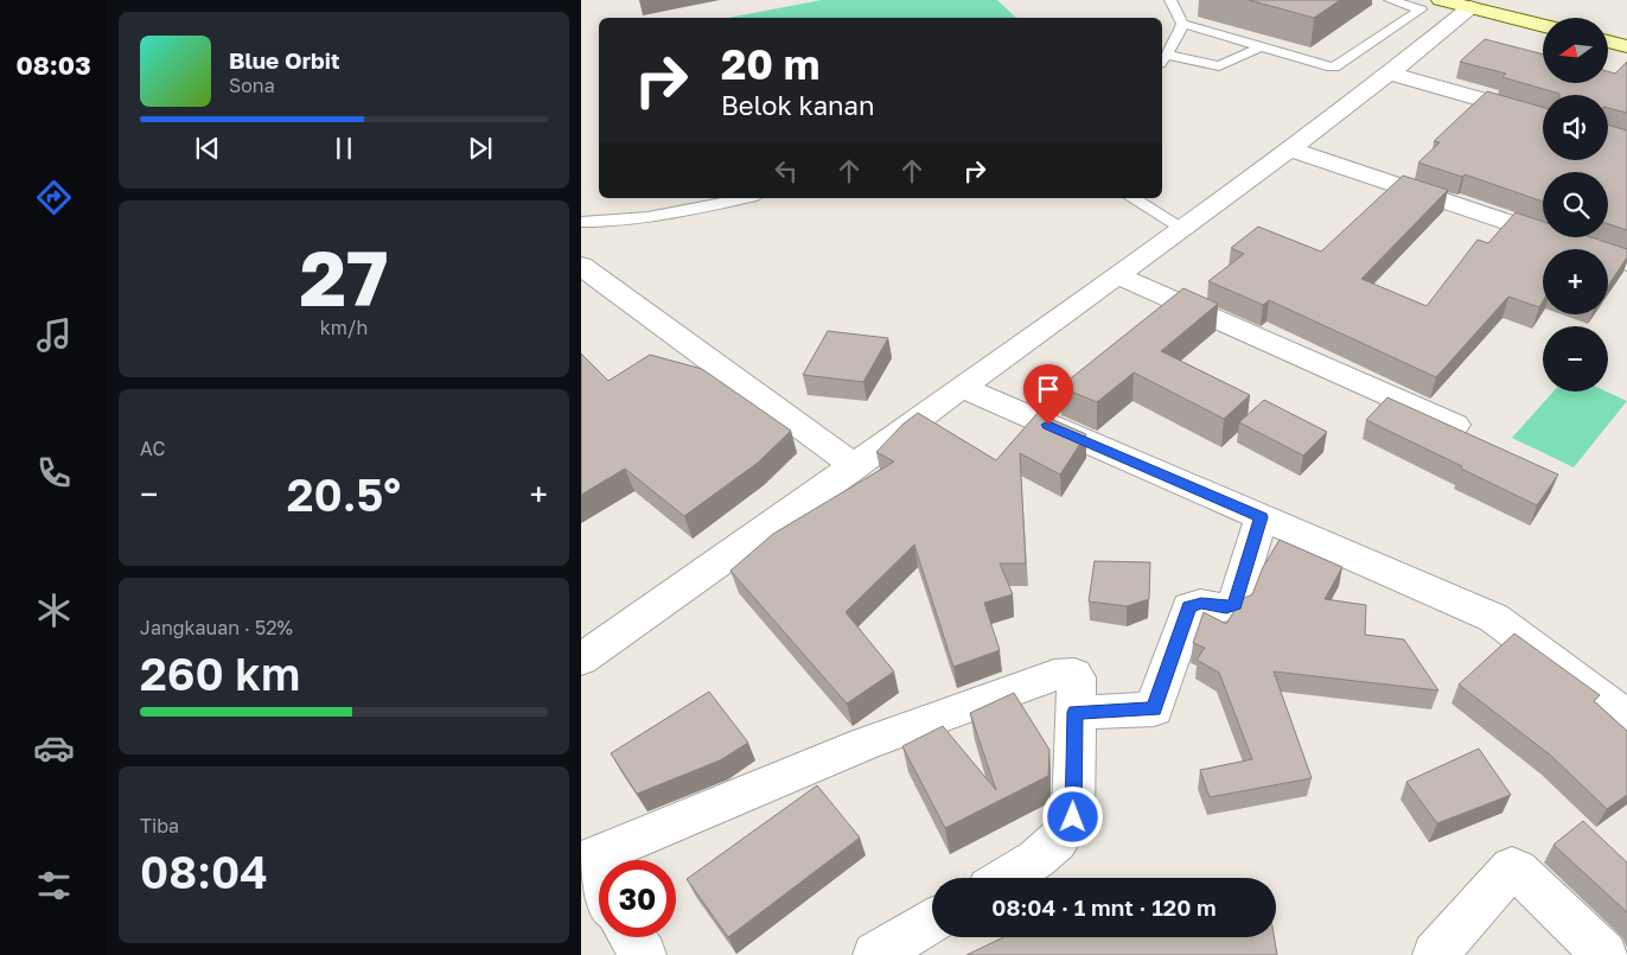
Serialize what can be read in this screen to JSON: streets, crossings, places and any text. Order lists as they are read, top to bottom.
{
  "north": "left",
  "page": {
    "tabs": "08:03",
    "map_buttons": ["+", "−"],
    "turn": ["20 m", "Belok kanan"],
    "song": ["Blue Orbit", "Sona"],
    "tile": [
      ["27", "km/h"],
      "AC",
      ["Jangkauan · 52%", "260 km"],
      ["Tiba", "08:04"]
    ],
    "heat": ["−", "20.5°", "+"],
    "limit": "30",
    "trip": "08:04 · 1 mnt · 120 m"
  }
}
